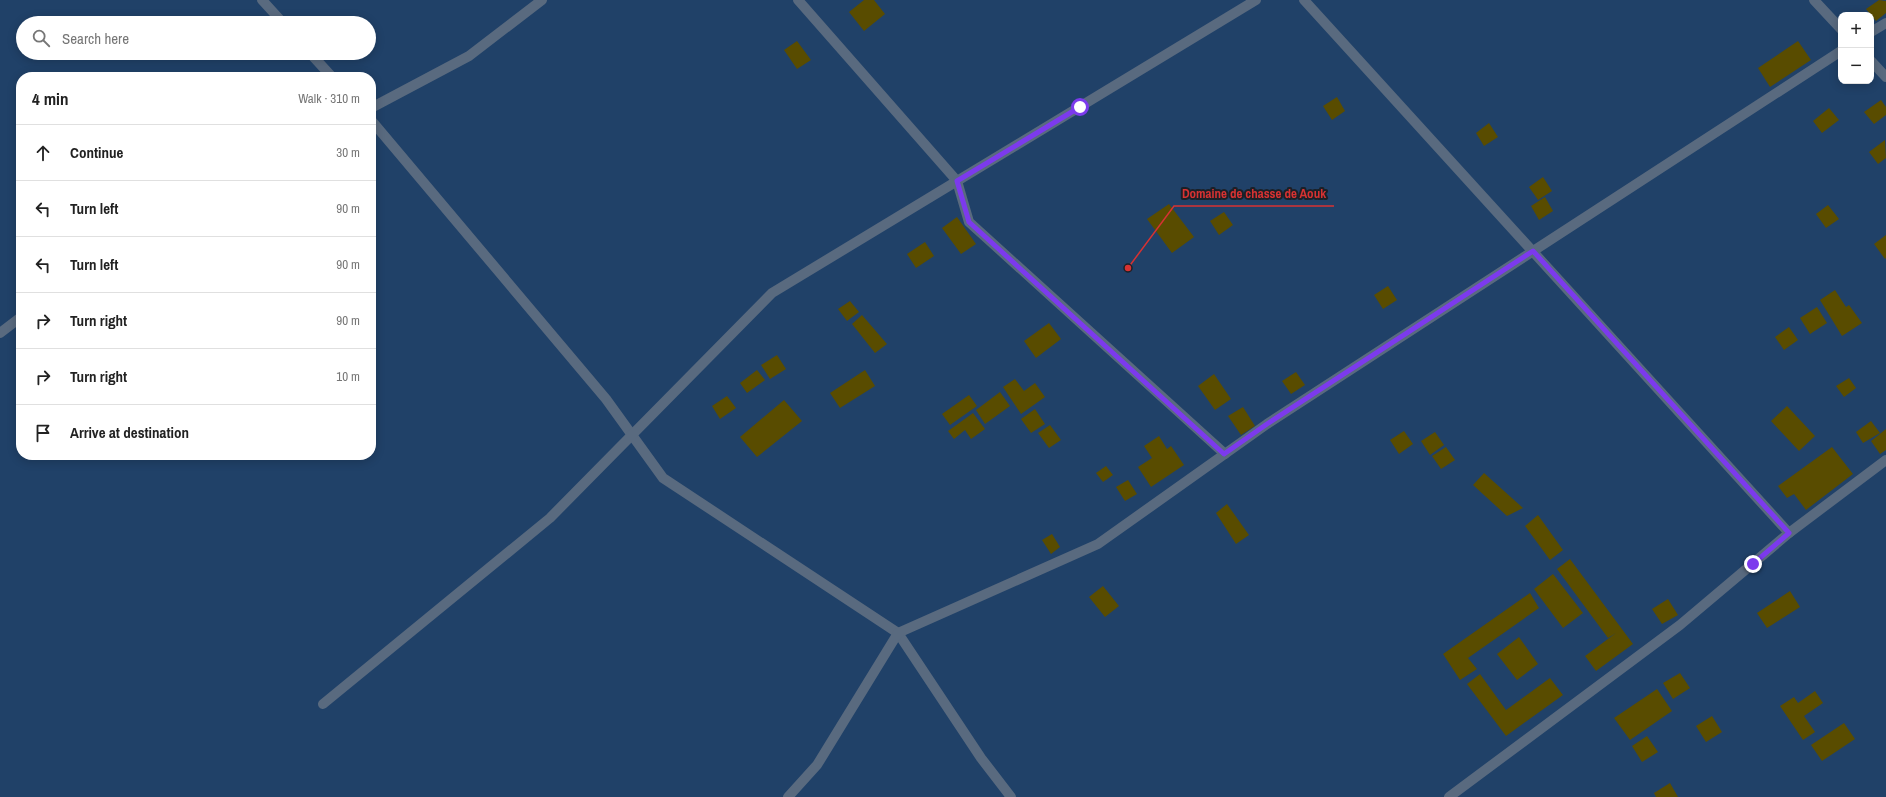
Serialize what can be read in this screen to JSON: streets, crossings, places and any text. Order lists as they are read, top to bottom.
{
  "places": ["Domaine de chasse de Aouk"],
  "page": {
    "map_buttons": ["+", "−"],
    "search": "Search here",
    "heading": ["4 min", "Walk · 310 m"],
    "list": [
      ["Continue", "30 m"],
      ["Turn left", "90 m"],
      ["Turn left", "90 m"],
      ["Turn right", "90 m"],
      ["Turn right", "10 m"],
      "Arrive at destination"
    ]
  }
}
